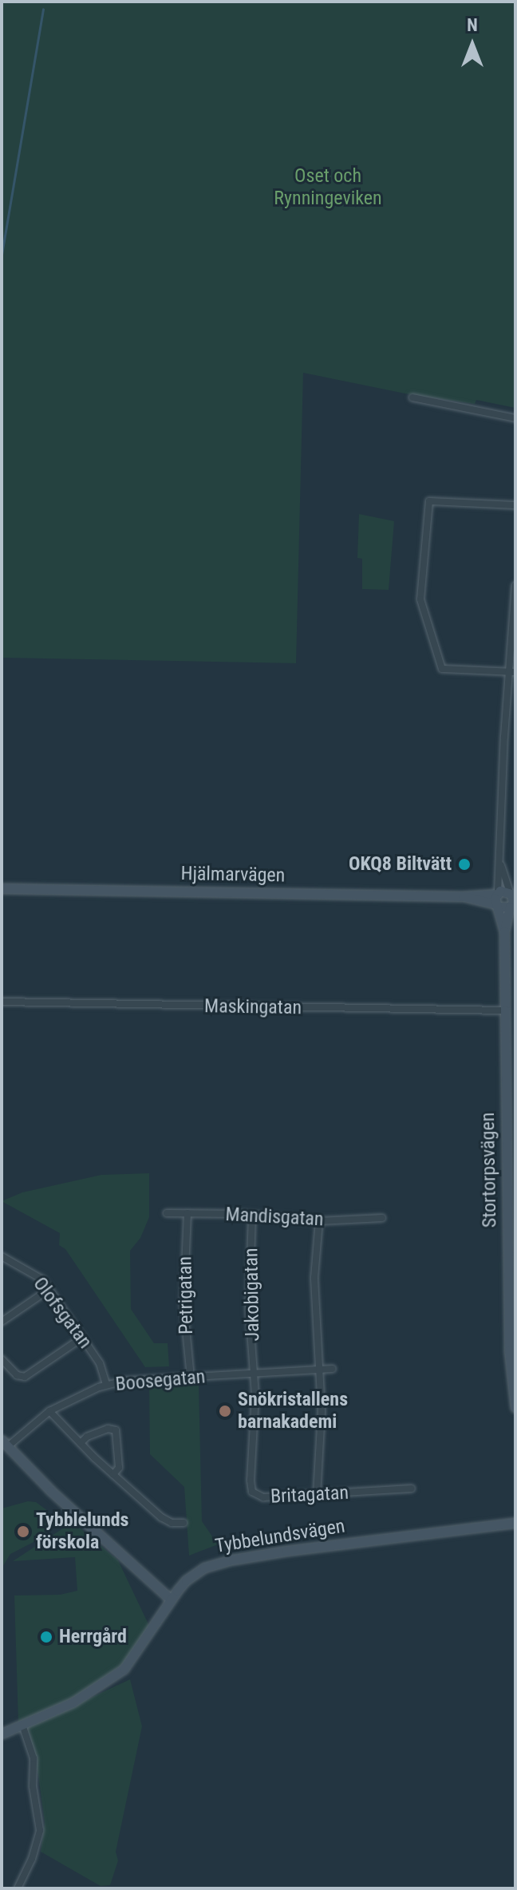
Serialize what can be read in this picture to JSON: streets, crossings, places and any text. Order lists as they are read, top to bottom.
{
  "streets": {
    "street": [
      "Hjälmarvägen",
      "Maskingatan",
      "Stortorpsvägen",
      "Mandisgatan",
      "Jakobigatan",
      "Petrigatan",
      "Olofsgatan",
      "Boosegatan",
      "Britagatan",
      "Tybbelundsvägen"
    ]
  },
  "crossings": [
    ["Hjälmarvägen", "Stortorpsvägen"],
    ["Maskingatan", "Stortorpsvägen"],
    ["Mandisgatan", "Jakobigatan"],
    ["Mandisgatan", "Petrigatan"],
    ["Jakobigatan", "Boosegatan"],
    ["Jakobigatan", "Britagatan"],
    ["Petrigatan", "Boosegatan"],
    ["Olofsgatan", "Boosegatan"],
    ["Boosegatan", "Britagatan"]
  ],
  "parks": ["Oset och Rynningeviken"],
  "places": [
    "OKQ8 Biltvätt",
    "Snökristallens barnakademi",
    "Tybblelunds förskola",
    "Herrgård"
  ],
  "north": "top"
}
